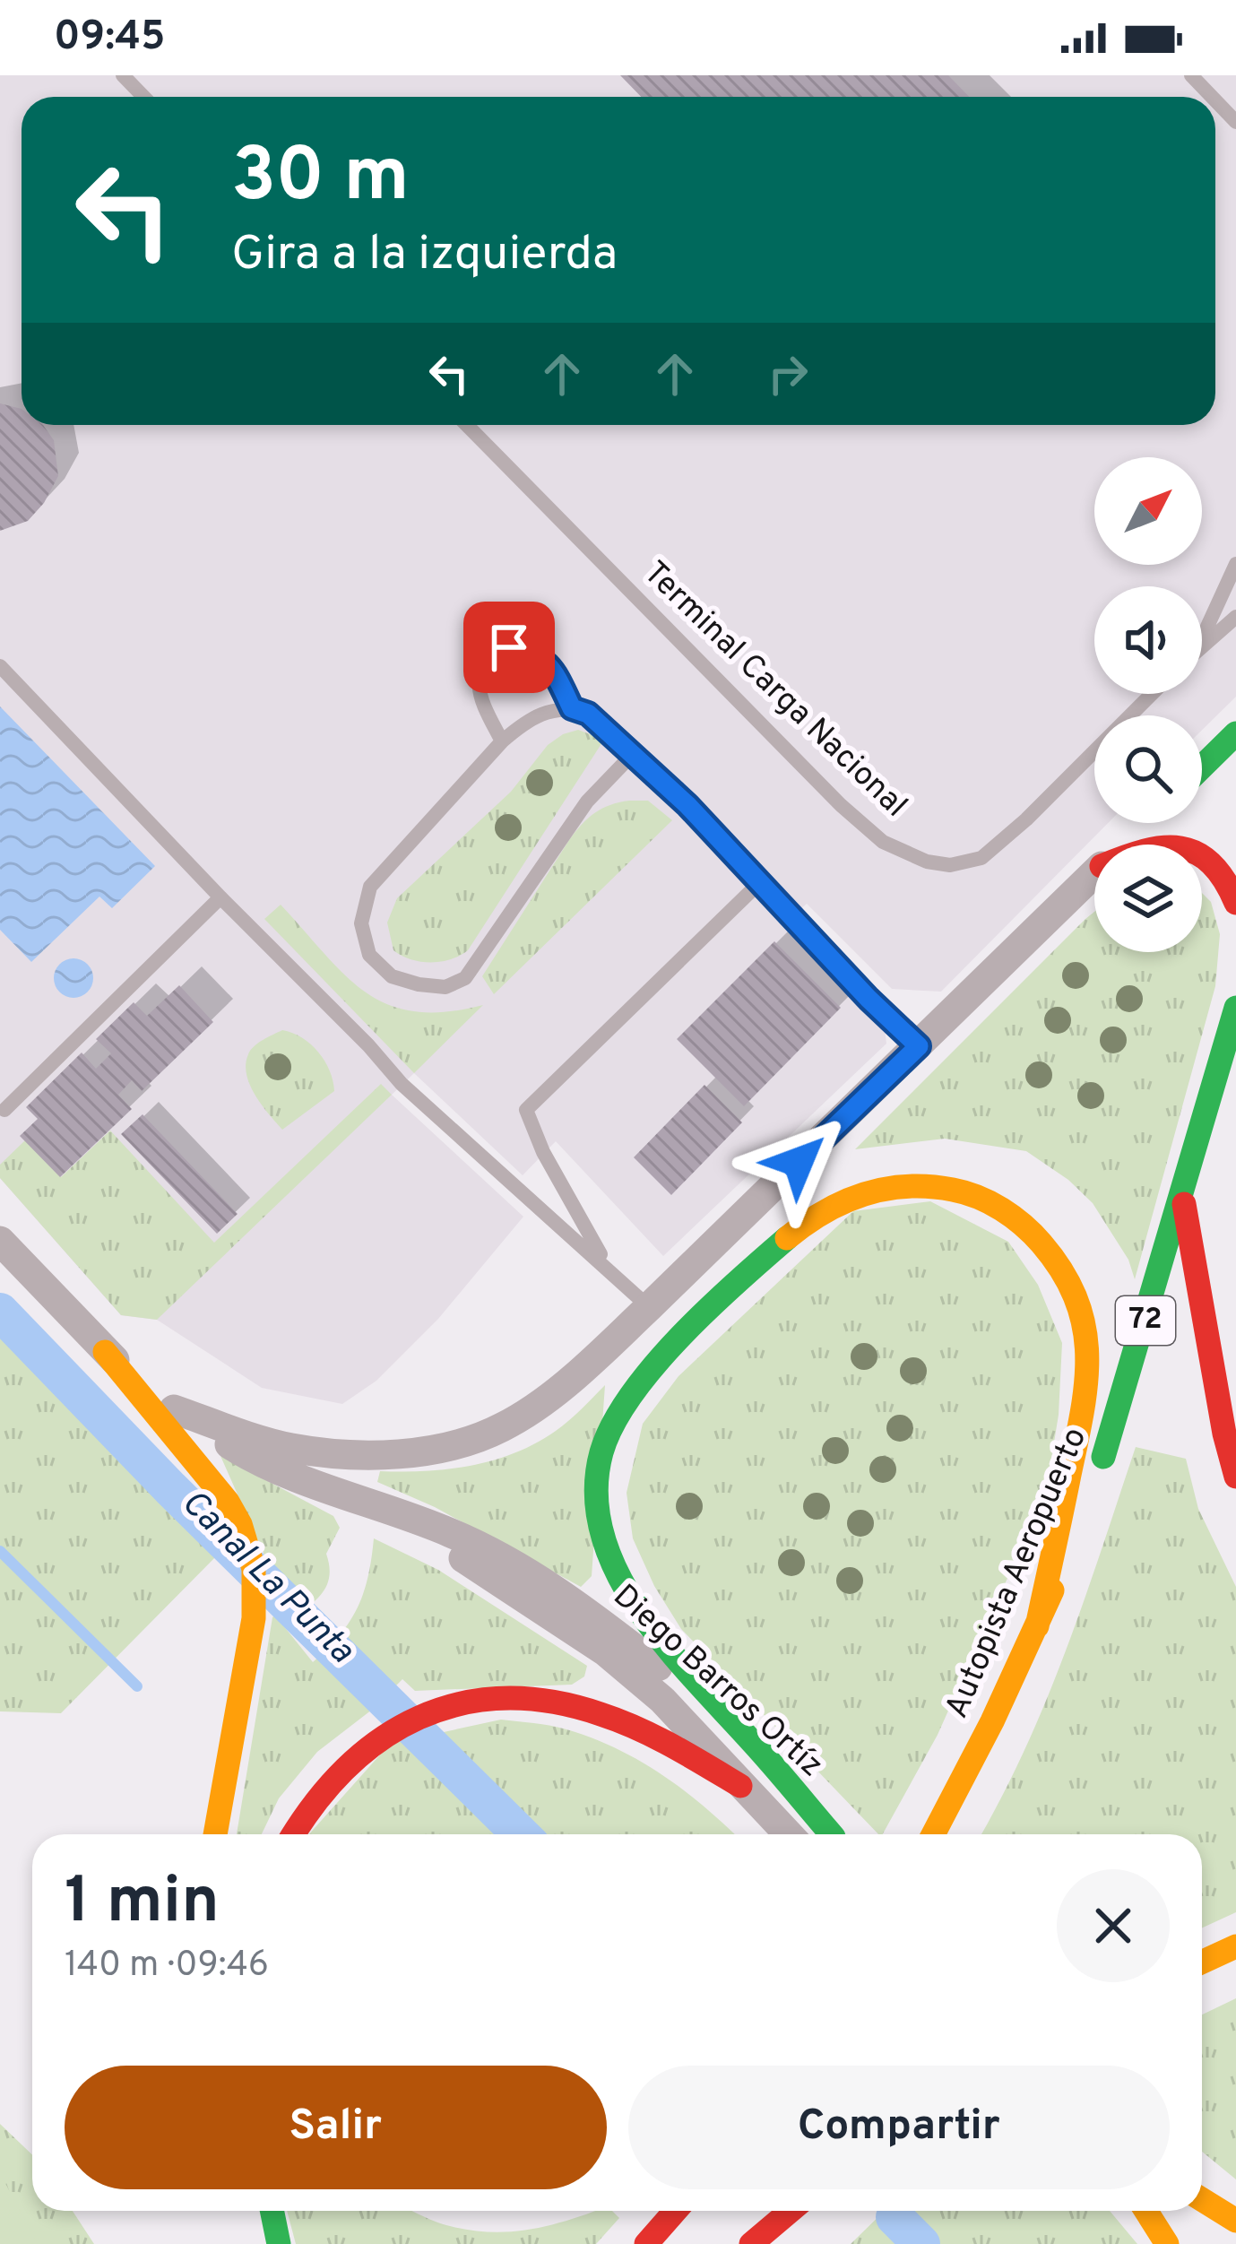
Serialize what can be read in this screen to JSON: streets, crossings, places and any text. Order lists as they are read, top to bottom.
{
  "streets": {
    "highway": ["72", "Autopista Aeropuerto"],
    "street": ["Diego Barros Ortíz"],
    "lane": ["Terminal Carga Nacional"]
  },
  "water": ["Canal La Punta"],
  "north": "top right",
  "page": {
    "status": "09:45",
    "turn": ["30 m", "Gira a la izquierda"],
    "heading": ["1 min", "140 m · 09:46"],
    "buttons": ["Salir", "Compartir"]
  }
}
